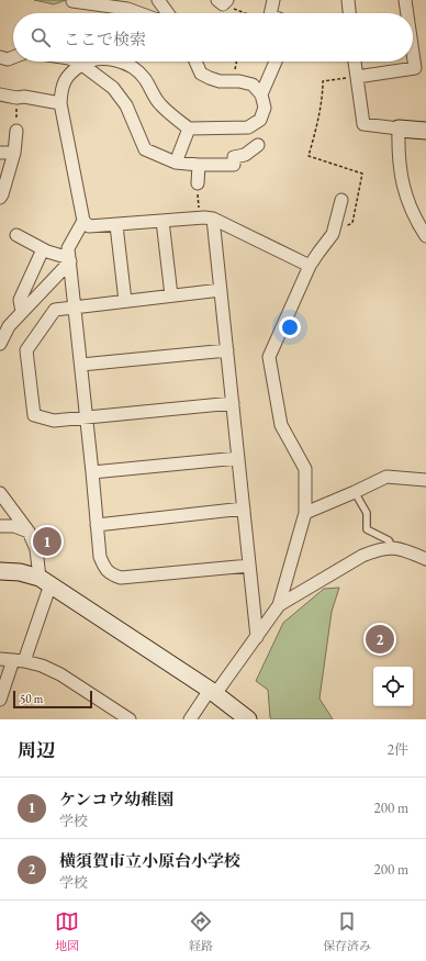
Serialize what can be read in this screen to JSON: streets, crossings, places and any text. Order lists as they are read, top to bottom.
{
  "scale_bar": "50 m",
  "page": {
    "search": "ここで検索",
    "pins": ["1", "2"],
    "scale": "50 m",
    "heading": ["周辺", "2件"],
    "list": [
      {
        "mark": "1",
        "name": "ケンコウ幼稚園",
        "note": "学校",
        "value": "200 m"
      },
      {
        "mark": "2",
        "name": "横須賀市立小原台小学校",
        "note": "学校",
        "value": "200 m"
      }
    ],
    "nav": ["地図", "経路", "保存済み"]
  }
}
